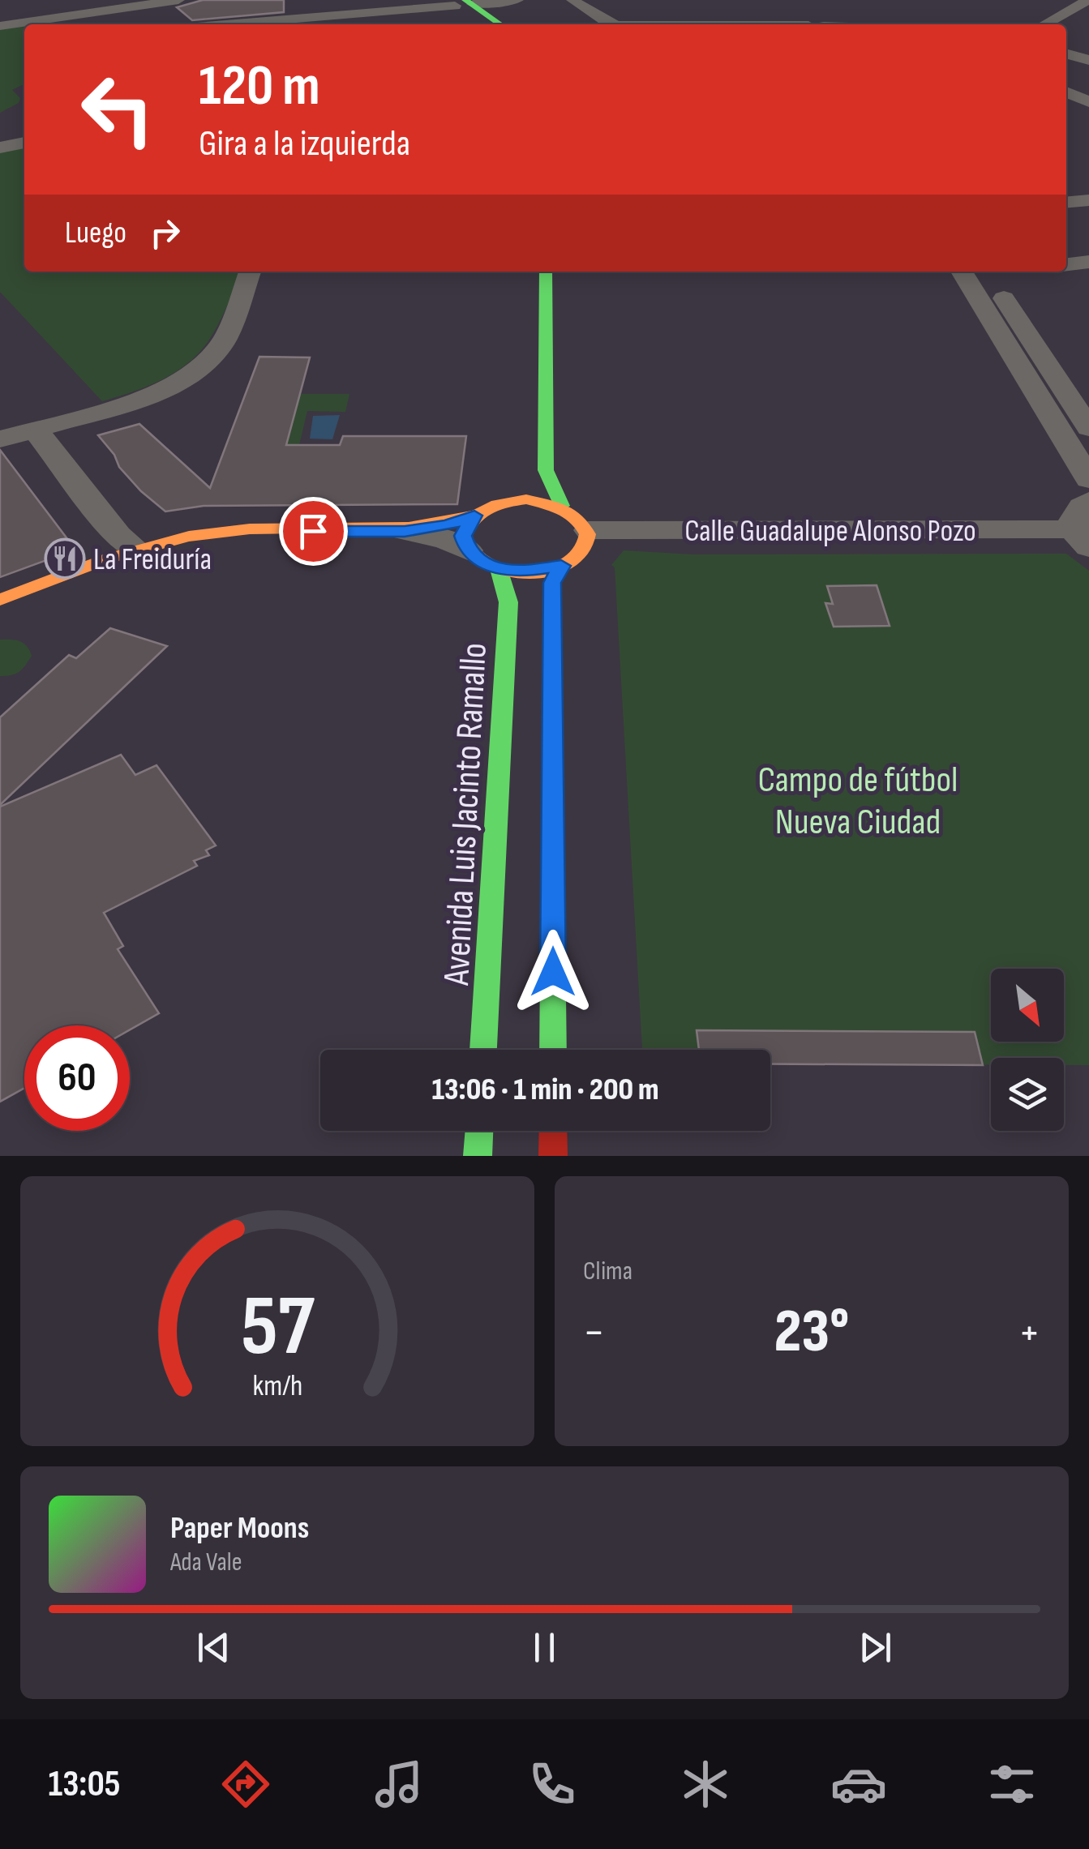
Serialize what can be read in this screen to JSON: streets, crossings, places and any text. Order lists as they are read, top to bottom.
{
  "streets": {
    "main road": ["Avenida Luis Jacinto Ramallo"],
    "street": ["Calle Guadalupe Alonso Pozo"]
  },
  "crossings": [
    ["Calle Guadalupe Alonso Pozo", "Avenida Luis Jacinto Ramallo"]
  ],
  "parks": ["Campo de fútbol Nueva Ciudad"],
  "places": {
    "restaurant": ["La Freiduría"]
  },
  "north": "bottom right",
  "page": {
    "turn": ["120 m", "Gira a la izquierda"],
    "then": "Luego",
    "limit": "60",
    "trip": "13:06 · 1 min · 200 m",
    "tile": "Clima",
    "heat": ["−", "23°", "+"],
    "song": ["Paper Moons", "Ada Vale"],
    "tabs": "13:05",
    "gauge": ["57", "km/h"]
  }
}
